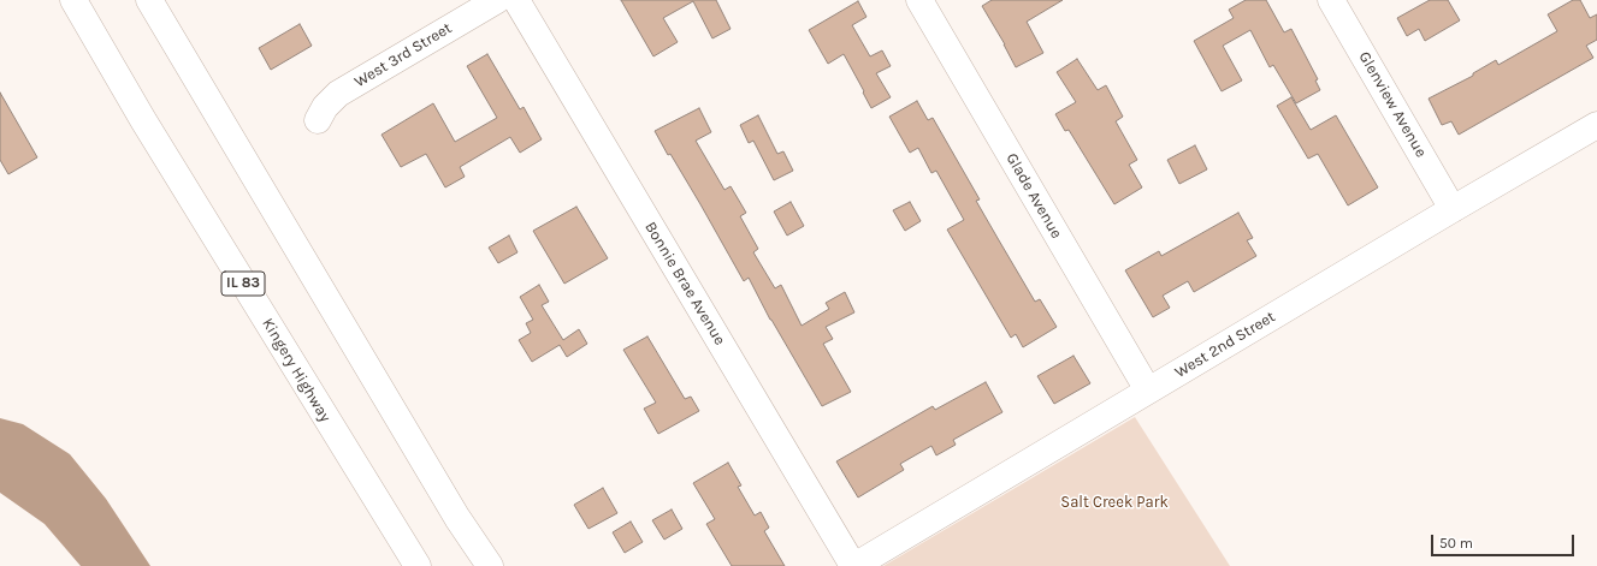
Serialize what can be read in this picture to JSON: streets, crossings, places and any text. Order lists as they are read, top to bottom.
{
  "streets": {
    "main road": [
      "West 3rd Street",
      "Glenview Avenue",
      "Glade Avenue",
      "IL 83",
      "Bonnie Brae Avenue",
      "West 2nd Street",
      "Kingery Highway"
    ]
  },
  "crossings": [
    ["Glenview Avenue", "West 2nd Street"],
    ["Glade Avenue", "West 2nd Street"],
    ["Bonnie Brae Avenue", "West 2nd Street"]
  ],
  "parks": ["Salt Creek Park"],
  "scale_bar": "50 m"
}
